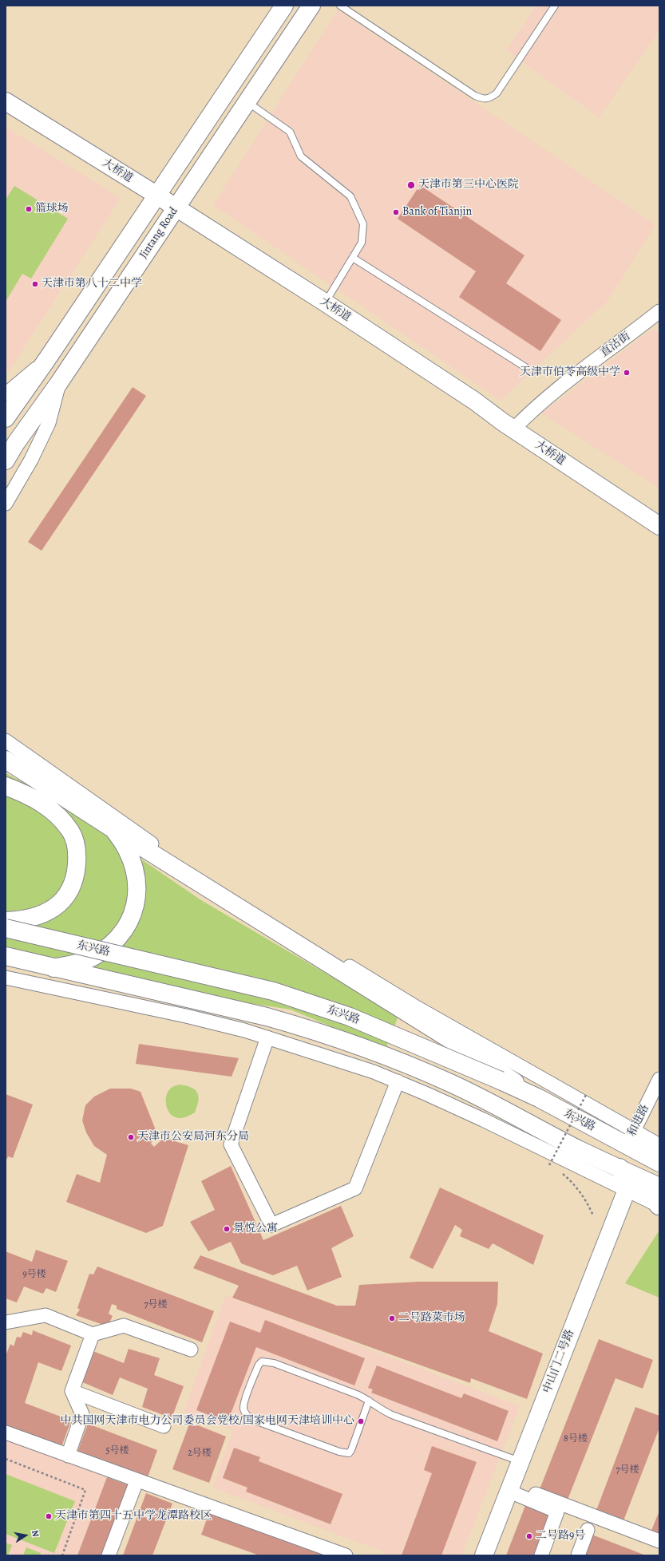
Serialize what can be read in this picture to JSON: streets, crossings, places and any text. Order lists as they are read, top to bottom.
{
  "streets": {
    "main road": [
      "大桥道",
      "Jintang Road",
      "东兴路",
      "中山门二号路"
    ],
    "street": ["直沽街", "和进路"]
  },
  "crossings": [
    ["大桥道", "Jintang Road"],
    ["大桥道", "直沽街"],
    ["东兴路", "和进路"]
  ],
  "places": [
    "天津市第三中心医院",
    "篮球场",
    "Bank of Tianjin",
    "天津市第八十二中学",
    "天津市伯苓高级中学",
    "天津市公安局河东分局",
    "景悦公寓",
    "二号路菜市场",
    "中共国网天津市电力公司委员会党校/国家电网天津培训中心",
    "天津市第四十五中学龙潭路校区",
    "二号路9号"
  ],
  "house_numbers": [
    "9号楼",
    "7号楼",
    "8号楼",
    "5号楼",
    "2号楼",
    "7号楼"
  ],
  "north": "right"
}
